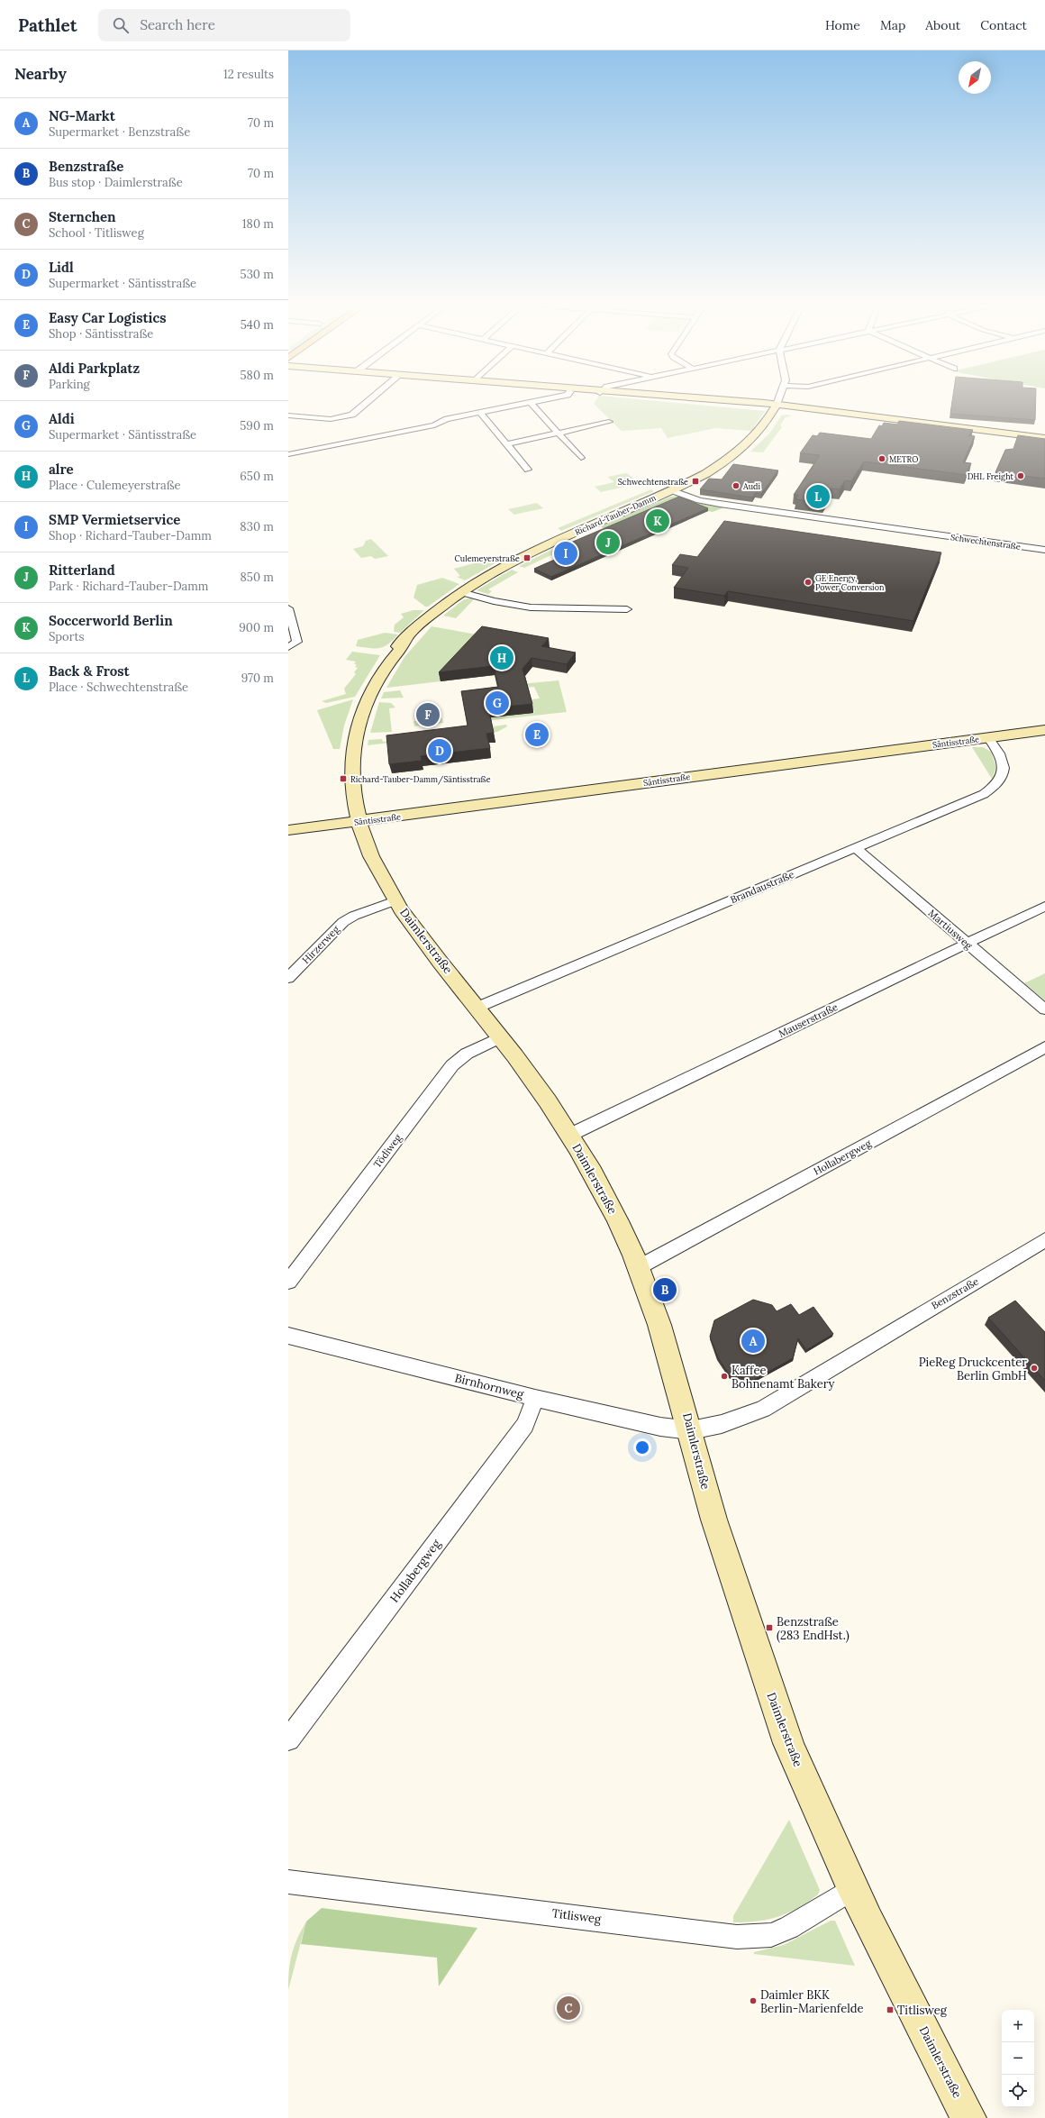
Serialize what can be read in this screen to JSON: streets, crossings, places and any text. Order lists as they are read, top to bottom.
{
  "streets": {
    "street": [
      "Richard-Tauber-Damm",
      "Schwechtenstraße",
      "Säntisstraße",
      "Brandaustraße",
      "Martiusweg",
      "Daimlerstraße",
      "Hirzerweg",
      "Mauserstraße",
      "Tödiweg",
      "Hollabergweg",
      "Benzstraße",
      "Birnhornweg",
      "Titlisweg"
    ]
  },
  "crossings": [
    ["Richard-Tauber-Damm", "Schwechtenstraße"],
    ["Richard-Tauber-Damm", "Säntisstraße"],
    ["Richard-Tauber-Damm", "Daimlerstraße"],
    ["Säntisstraße", "Brandaustraße"],
    ["Säntisstraße", "Daimlerstraße"],
    ["Brandaustraße", "Martiusweg"],
    ["Brandaustraße", "Daimlerstraße"],
    ["Martiusweg", "Mauserstraße"],
    ["Daimlerstraße", "Hirzerweg"],
    ["Daimlerstraße", "Mauserstraße"],
    ["Daimlerstraße", "Tödiweg"],
    ["Daimlerstraße", "Hollabergweg"],
    ["Daimlerstraße", "Benzstraße"],
    ["Daimlerstraße", "Birnhornweg"],
    ["Daimlerstraße", "Titlisweg"],
    ["Hollabergweg", "Birnhornweg"],
    ["Benzstraße", "Birnhornweg"]
  ],
  "places": {
    "other": [
      "METRO",
      "DHL Freight",
      "Audi",
      "GE Energy, Power Conversion",
      "PieReg Druckcenter Berlin GmbH",
      "Kaffee Bohnenamt Bakery",
      "Daimler BKK Berlin-Marienfelde"
    ],
    "transit": [
      "Schwechtenstraße",
      "Culemeyerstraße",
      "Richard-Tauber-Damm/Säntisstraße",
      "Benzstraße (283 EndHst.)",
      "Titlisweg"
    ]
  },
  "north": "bottom left",
  "page": {
    "header": "Pathlet",
    "search": "Search here",
    "nav": [
      "Home",
      "Map",
      "About",
      "Contact"
    ],
    "heading": ["Nearby", "12 results"],
    "list": [
      {
        "mark": "A",
        "name": "NG-Markt",
        "note": "Supermarket · Benzstraße",
        "value": "70 m"
      },
      {
        "mark": "B",
        "name": "Benzstraße",
        "note": "Bus stop · Daimlerstraße",
        "value": "70 m"
      },
      {
        "mark": "C",
        "name": "Sternchen",
        "note": "School · Titlisweg",
        "value": "180 m"
      },
      {
        "mark": "D",
        "name": "Lidl",
        "note": "Supermarket · Säntisstraße",
        "value": "530 m"
      },
      {
        "mark": "E",
        "name": "Easy Car Logistics",
        "note": "Shop · Säntisstraße",
        "value": "540 m"
      },
      {
        "mark": "F",
        "name": "Aldi Parkplatz",
        "note": "Parking",
        "value": "580 m"
      },
      {
        "mark": "G",
        "name": "Aldi",
        "note": "Supermarket · Säntisstraße",
        "value": "590 m"
      },
      {
        "mark": "H",
        "name": "alre",
        "note": "Place · Culemeyerstraße",
        "value": "650 m"
      },
      {
        "mark": "I",
        "name": "SMP Vermietservice",
        "note": "Shop · Richard-Tauber-Damm",
        "value": "830 m"
      },
      {
        "mark": "J",
        "name": "Ritterland",
        "note": "Park · Richard-Tauber-Damm",
        "value": "850 m"
      },
      {
        "mark": "K",
        "name": "Soccerworld Berlin",
        "note": "Sports",
        "value": "900 m"
      },
      {
        "mark": "L",
        "name": "Back & Frost",
        "note": "Place · Schwechtenstraße",
        "value": "970 m"
      }
    ],
    "pins": [
      "L",
      "K",
      "J",
      "I",
      "H",
      "G",
      "F",
      "E",
      "D",
      "B",
      "A",
      "C"
    ],
    "map_buttons": ["+", "−"]
  }
}
